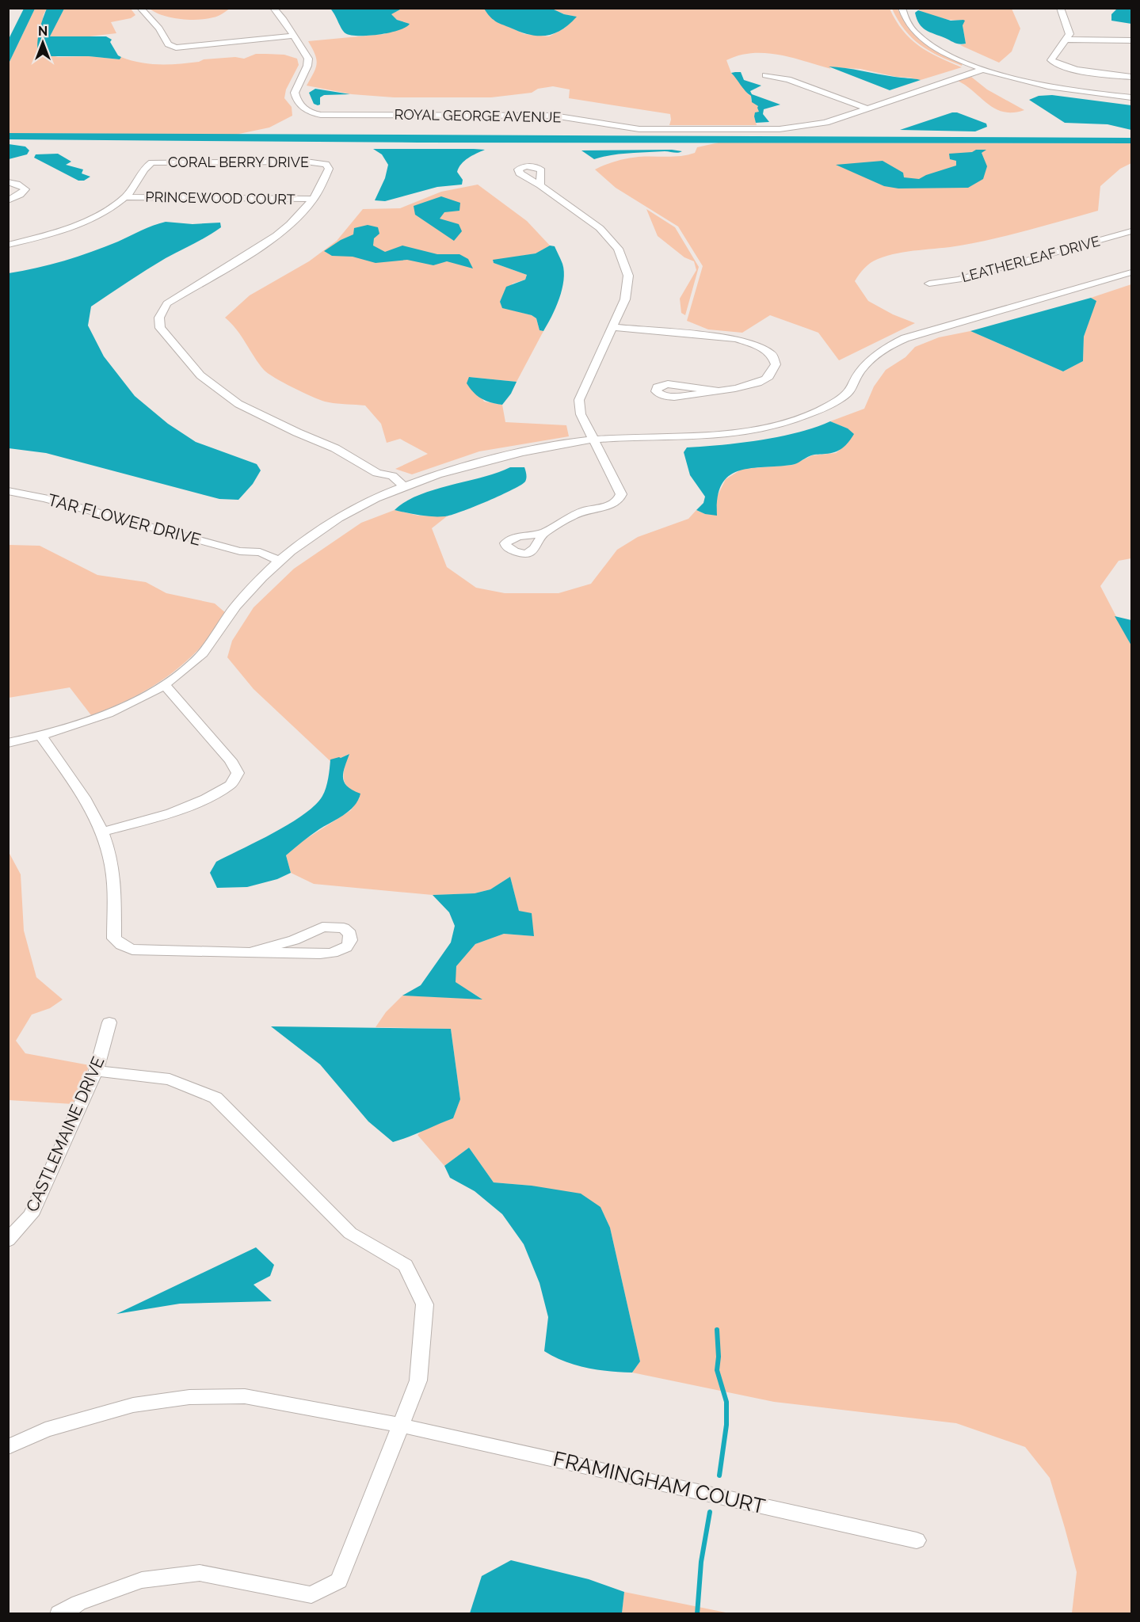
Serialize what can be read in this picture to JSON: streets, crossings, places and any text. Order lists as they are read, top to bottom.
{
  "streets": {
    "street": [
      "ROYAL GEORGE AVENUE",
      "CORAL BERRY DRIVE",
      "PRINCEWOOD COURT",
      "LEATHERLEAF DRIVE",
      "TAR FLOWER DRIVE",
      "CASTLEMAINE DRIVE",
      "FRAMINGHAM COURT"
    ]
  },
  "crossings": [
    ["CORAL BERRY DRIVE", "PRINCEWOOD COURT"]
  ],
  "north": "top"
}
